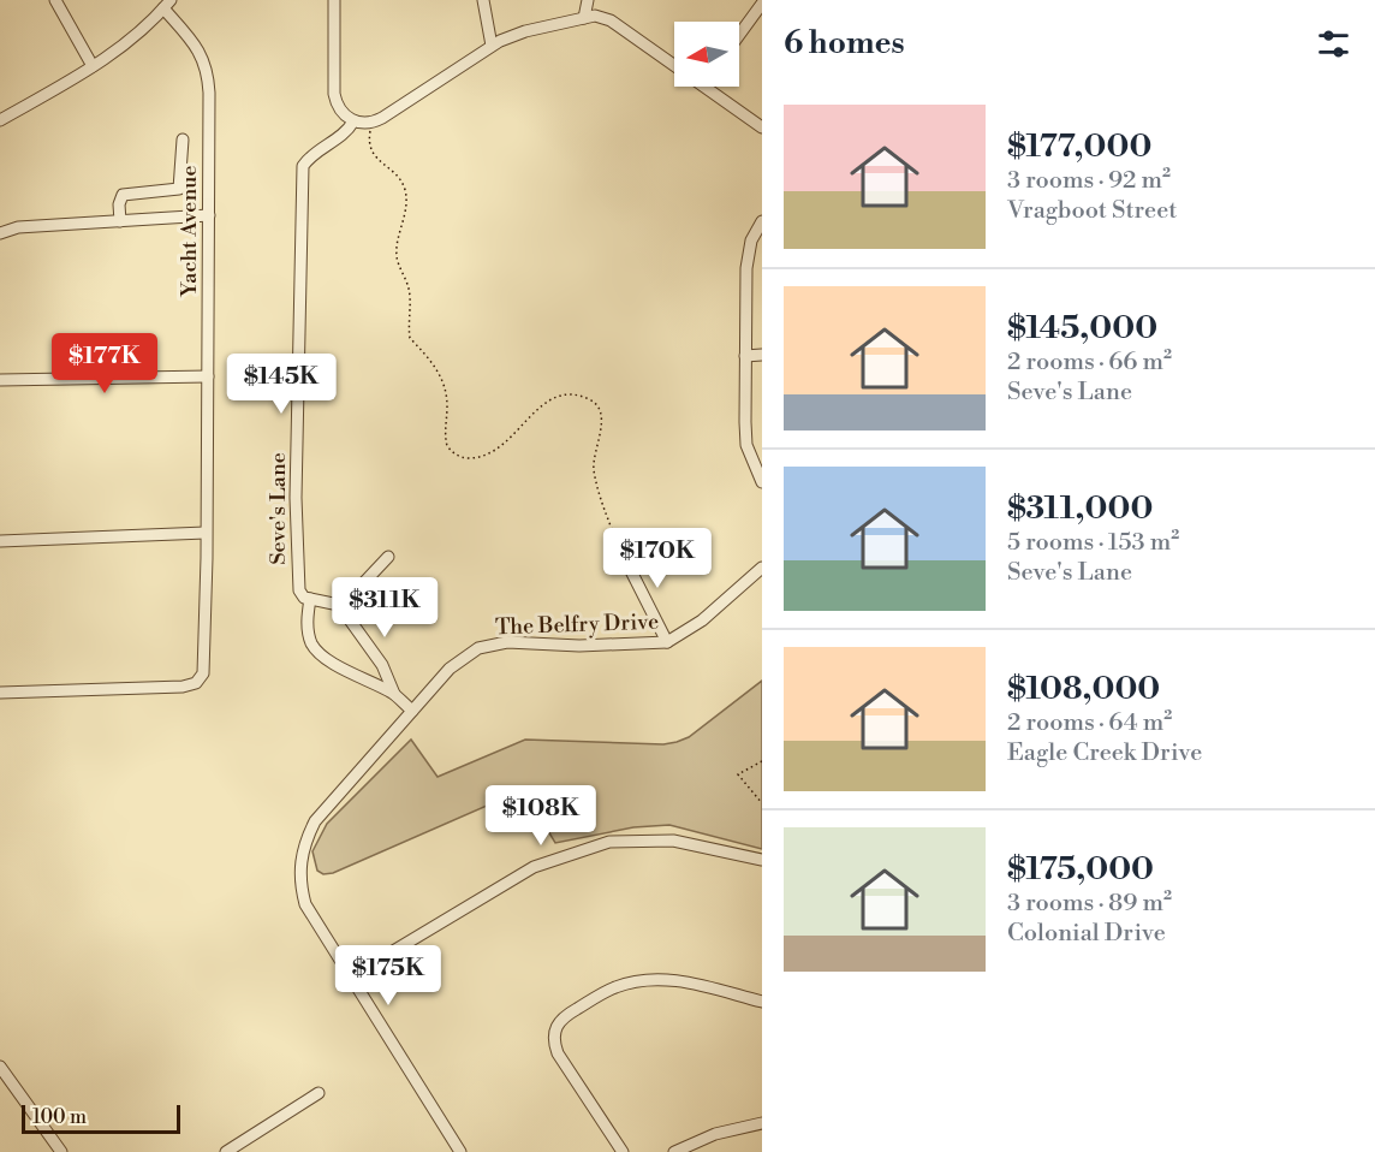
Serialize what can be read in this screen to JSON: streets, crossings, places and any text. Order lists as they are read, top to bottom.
{
  "streets": {
    "street": ["Yacht Avenue", "Seve's Lane", "The Belfry Drive"]
  },
  "scale_bar": "100 m",
  "north": "left",
  "page": {
    "heading": "6 homes",
    "list": [
      {
        "name": "$177,000",
        "note": "3 rooms · 92 m² · Vragboot Street"
      },
      {
        "name": "$145,000",
        "note": "2 rooms · 66 m² · Seve's Lane"
      },
      {
        "name": "$311,000",
        "note": "5 rooms · 153 m² · Seve's Lane"
      },
      {
        "name": "$108,000",
        "note": "2 rooms · 64 m² · Eagle Creek Drive"
      },
      {
        "name": "$175,000",
        "note": "3 rooms · 89 m² · Colonial Drive"
      }
    ],
    "price": [
      "$177K",
      "$145K",
      "$170K",
      "$311K",
      "$108K",
      "$175K"
    ],
    "scale": "100 m"
  }
}
